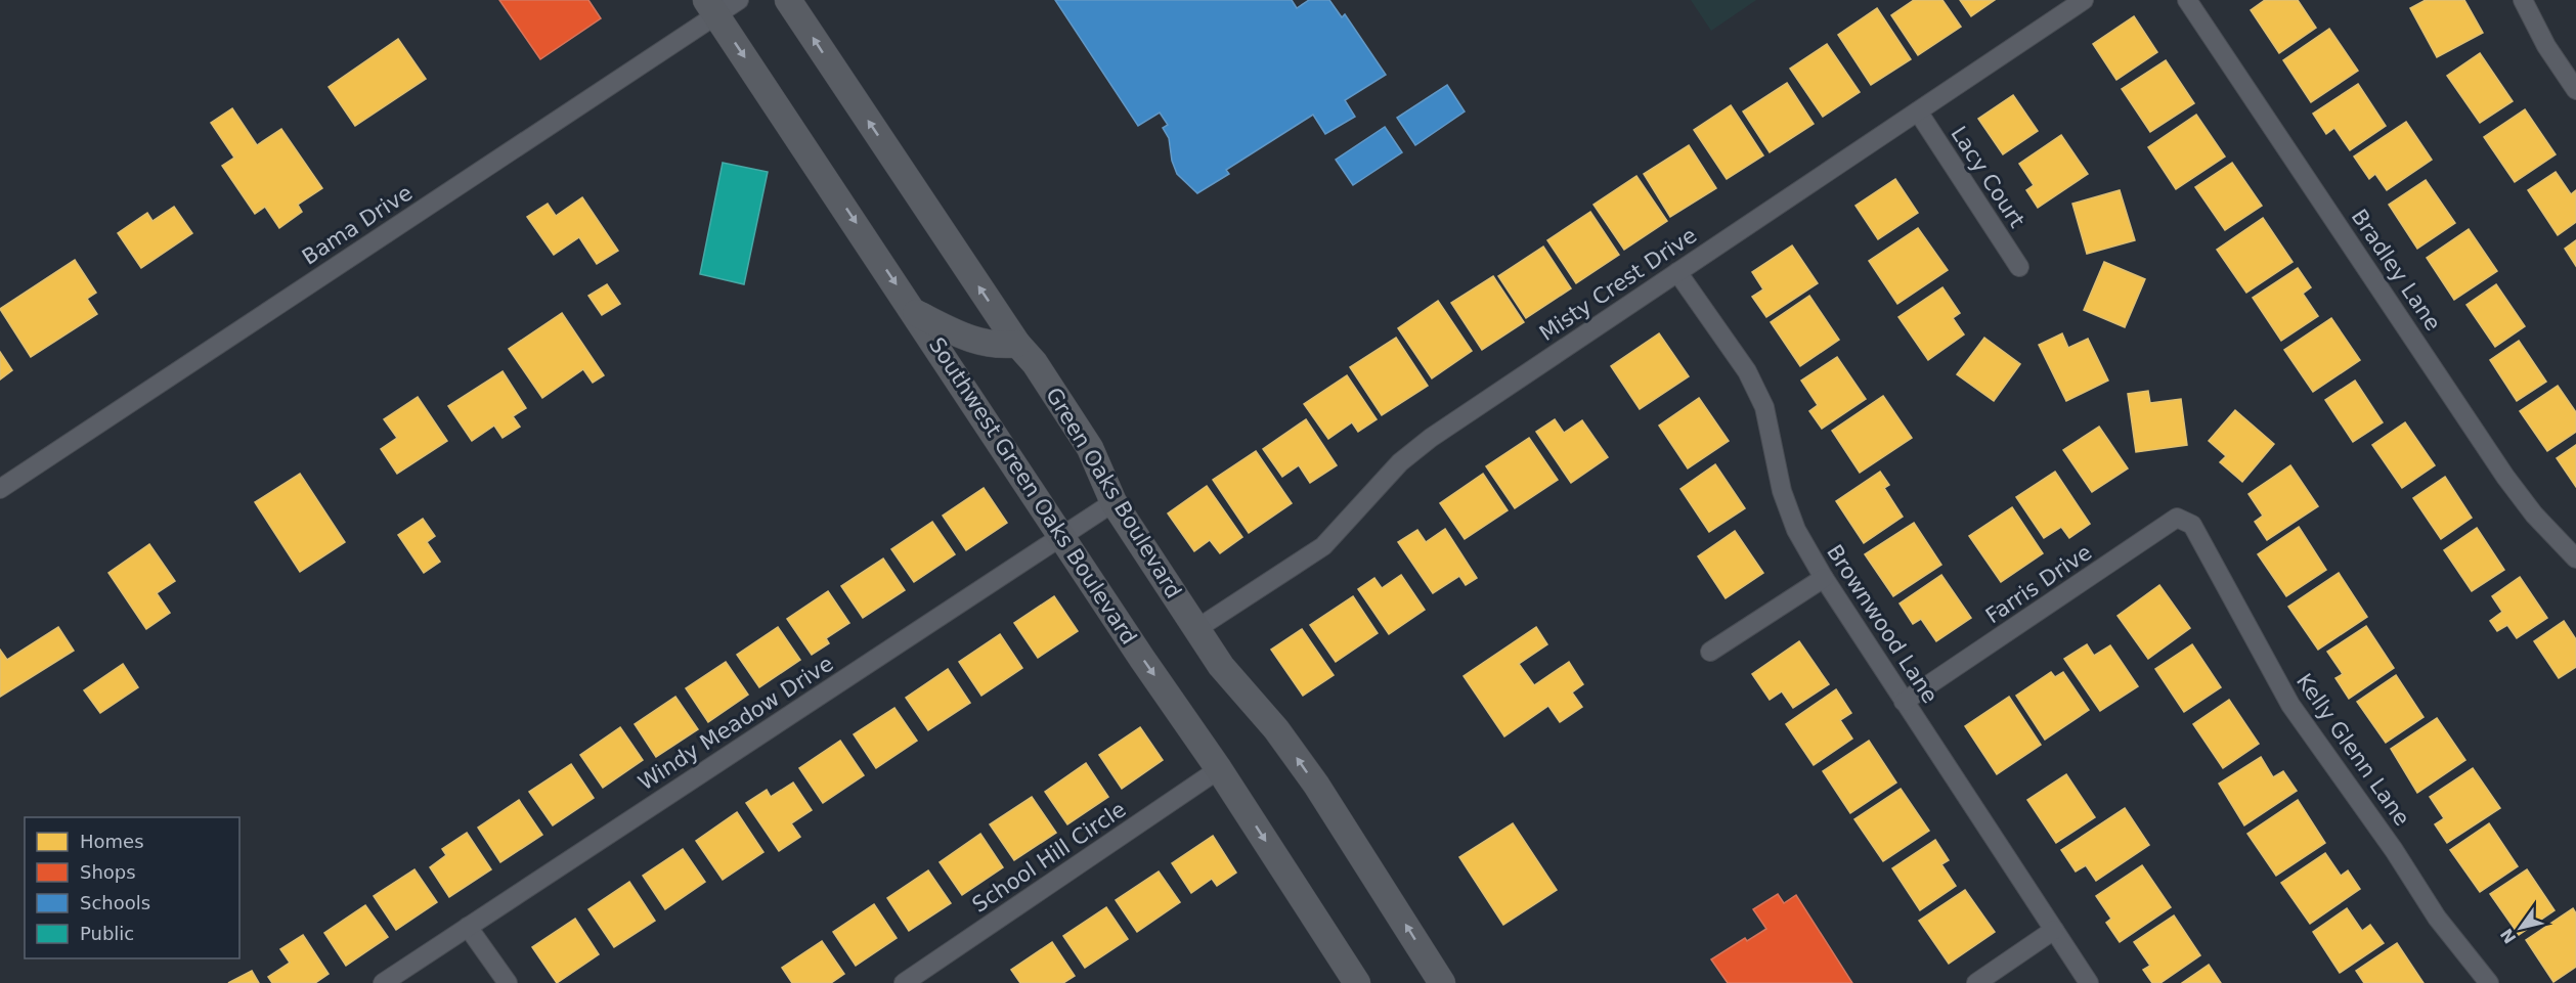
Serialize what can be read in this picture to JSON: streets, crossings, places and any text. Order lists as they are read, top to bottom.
{
  "streets": {
    "main road": ["Southwest Green Oaks Boulevard", "Green Oaks Boulevard"],
    "street": [
      "Lacy Court",
      "Bama Drive",
      "Bradley Lane",
      "Misty Crest Drive",
      "Farris Drive",
      "Brownwood Lane",
      "Windy Meadow Drive",
      "Kelly Glenn Lane",
      "School Hill Circle"
    ]
  },
  "crossings": [
    ["Lacy Court", "Misty Crest Drive"],
    ["Bama Drive", "Southwest Green Oaks Boulevard"],
    ["Misty Crest Drive", "Green Oaks Boulevard"],
    ["Misty Crest Drive", "Brownwood Lane"],
    ["Southwest Green Oaks Boulevard", "Windy Meadow Drive"],
    ["Southwest Green Oaks Boulevard", "School Hill Circle"],
    ["Green Oaks Boulevard", "Windy Meadow Drive"],
    ["Farris Drive", "Brownwood Lane"],
    ["Farris Drive", "Kelly Glenn Lane"]
  ],
  "one_way": ["Southwest Green Oaks Boulevard", "Green Oaks Boulevard"],
  "legend": [
    "Homes",
    "Shops",
    "Schools",
    "Public"
  ],
  "north": "bottom left"
}
